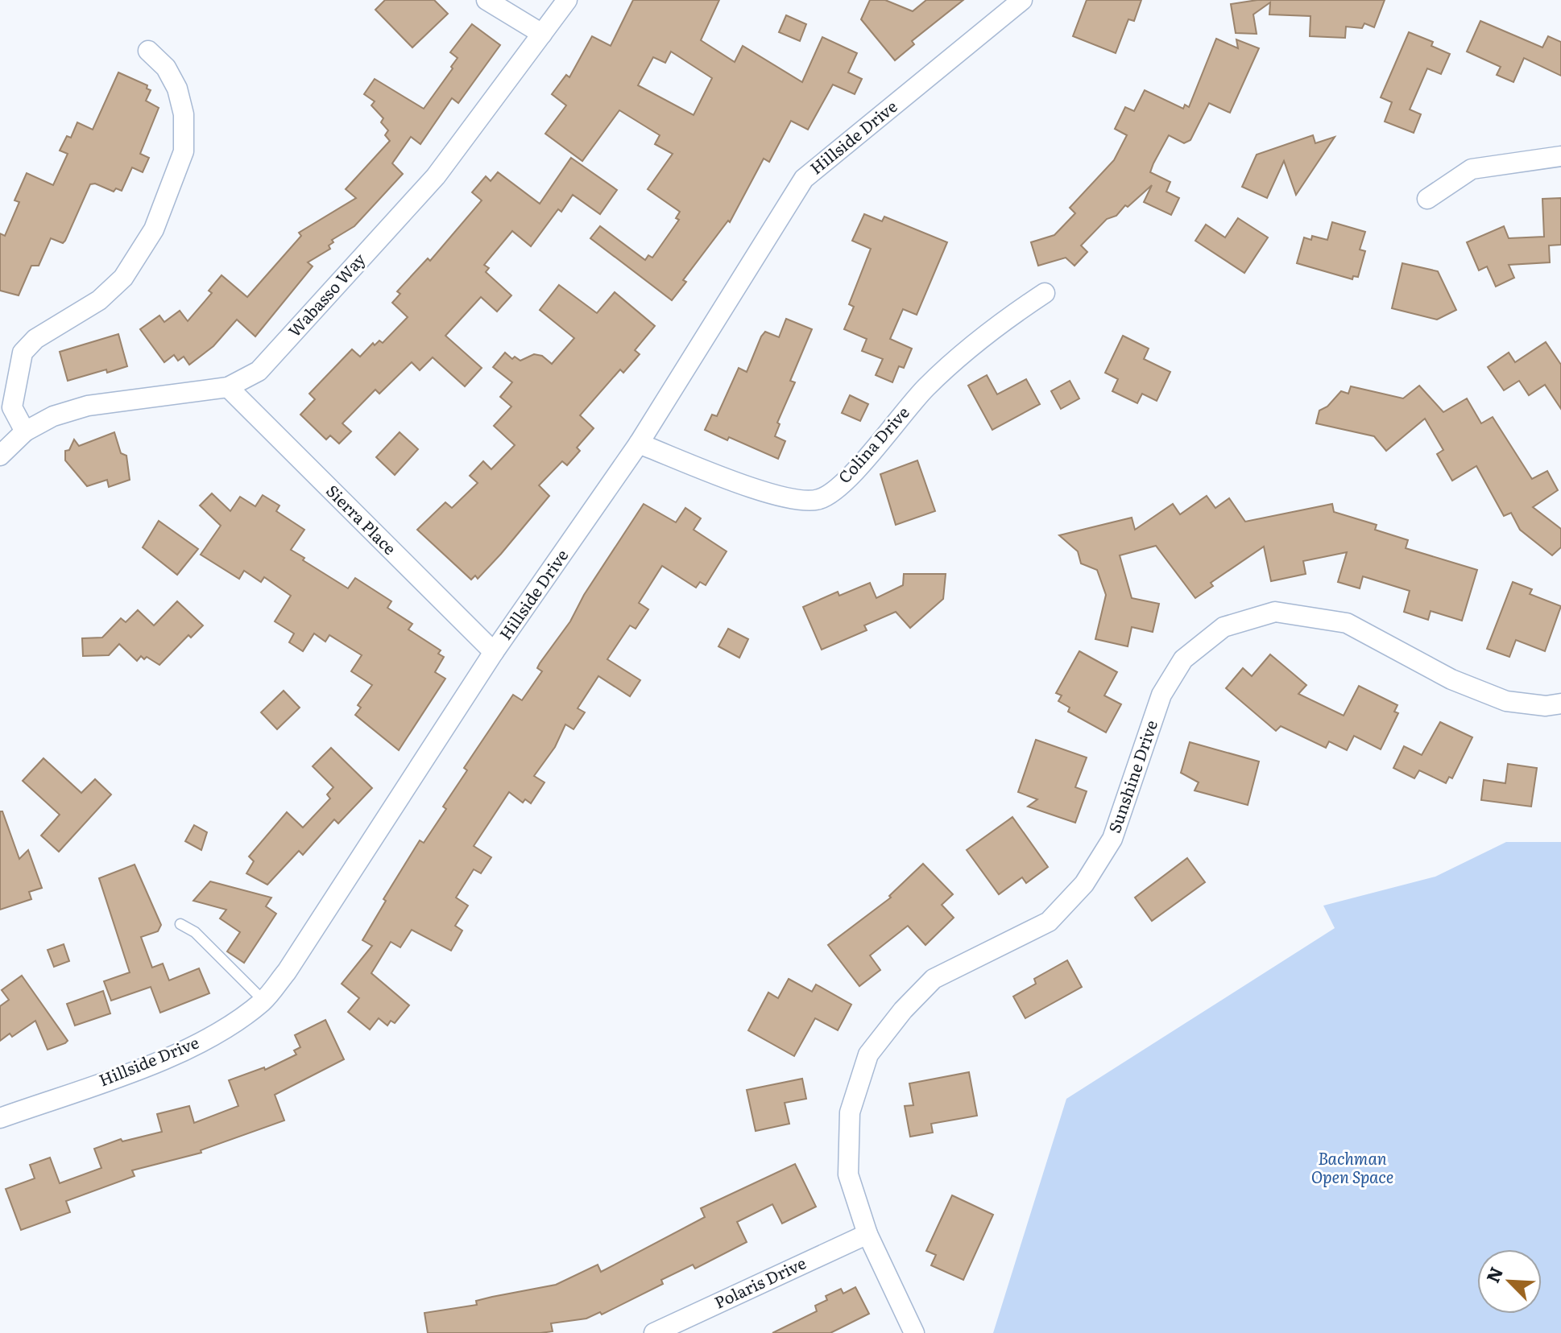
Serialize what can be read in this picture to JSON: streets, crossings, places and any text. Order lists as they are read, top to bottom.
{
  "streets": {
    "street": [
      "Hillside Drive",
      "Wabasso Way",
      "Colina Drive",
      "Sierra Place",
      "Sunshine Drive",
      "Polaris Drive"
    ]
  },
  "crossings": [
    ["Hillside Drive", "Colina Drive"],
    ["Hillside Drive", "Sierra Place"],
    ["Wabasso Way", "Sierra Place"],
    ["Sunshine Drive", "Polaris Drive"]
  ],
  "parks": ["Bachman Open Space"],
  "north": "top left"
}
